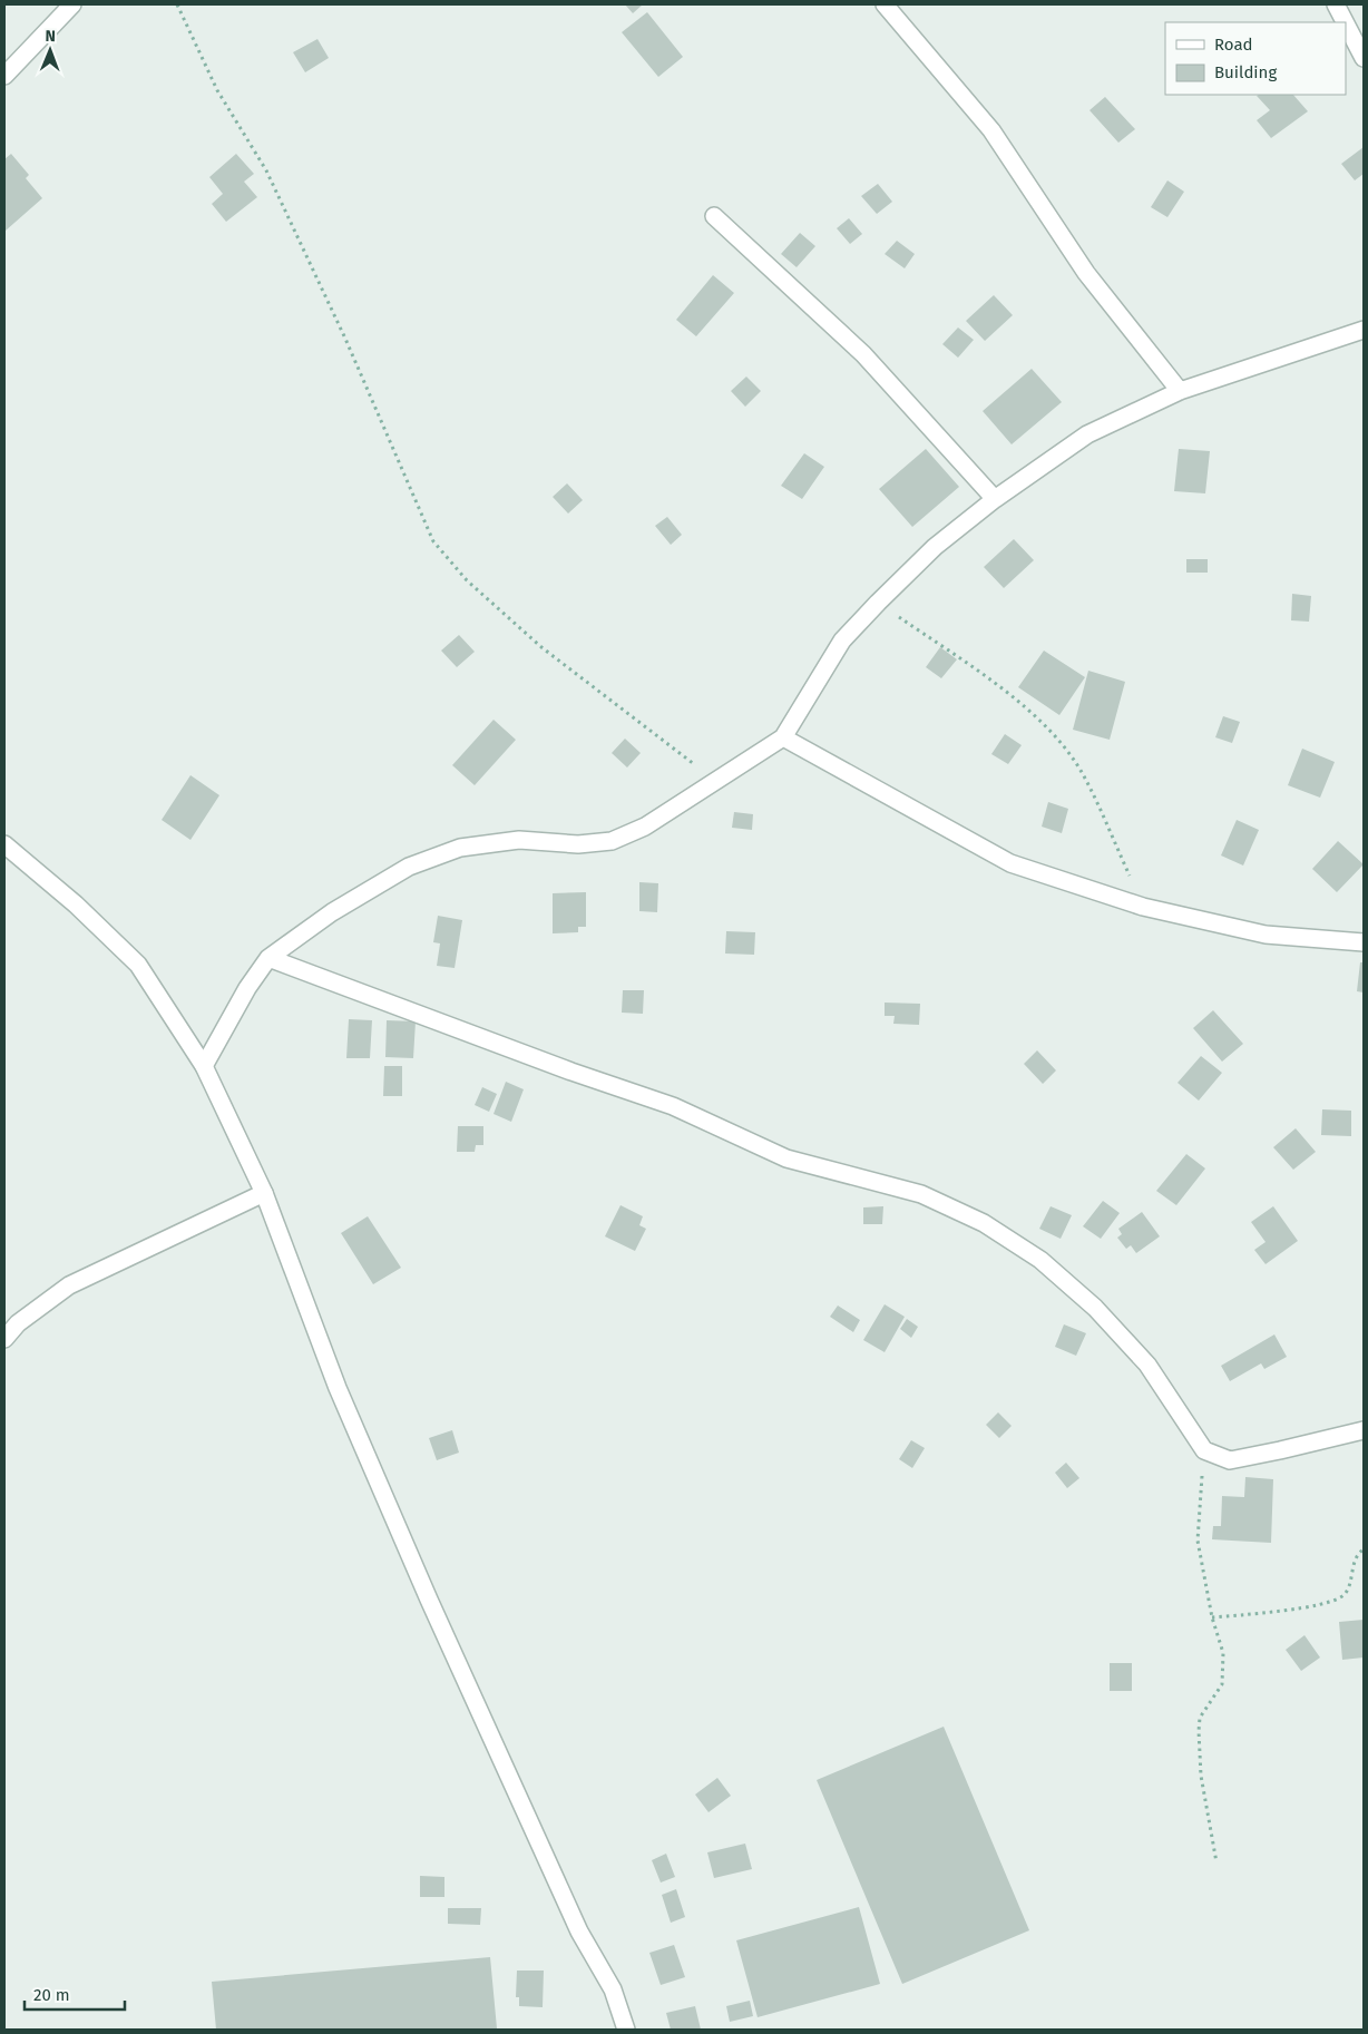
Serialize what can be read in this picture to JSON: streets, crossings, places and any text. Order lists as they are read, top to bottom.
{
  "legend": ["Road", "Building"],
  "scale_bar": "20 m",
  "north": "top"
}
